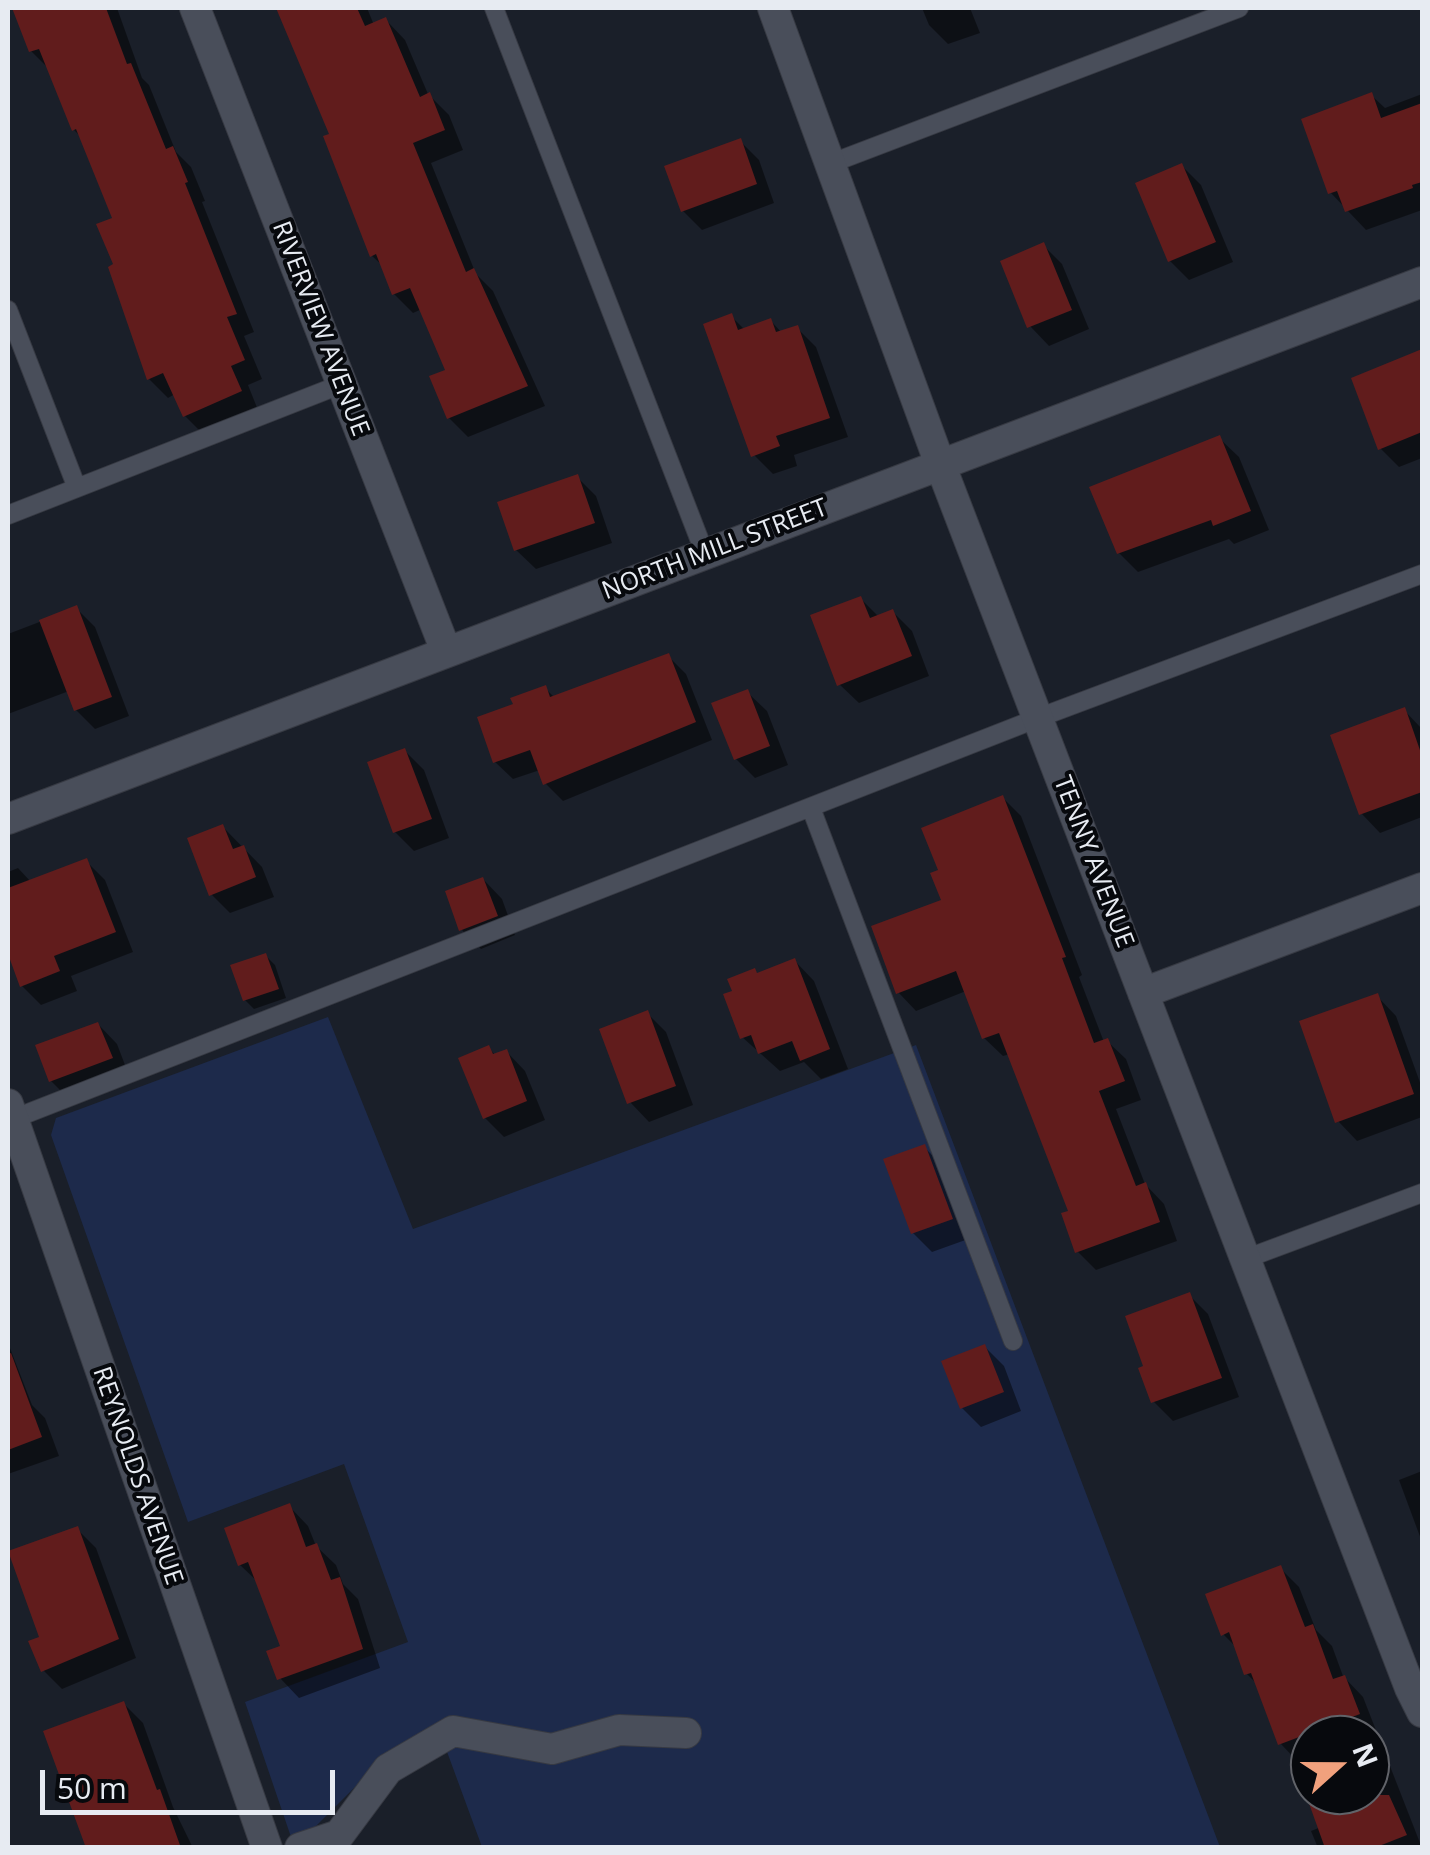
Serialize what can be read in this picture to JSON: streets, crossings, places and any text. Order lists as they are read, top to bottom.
{
  "streets": {
    "street": [
      "RIVERVIEW AVENUE",
      "NORTH MILL STREET",
      "TENNY AVENUE",
      "REYNOLDS AVENUE"
    ]
  },
  "crossings": [
    ["RIVERVIEW AVENUE", "NORTH MILL STREET"],
    ["NORTH MILL STREET", "TENNY AVENUE"]
  ],
  "scale_bar": "50 m",
  "north": "right"
}
